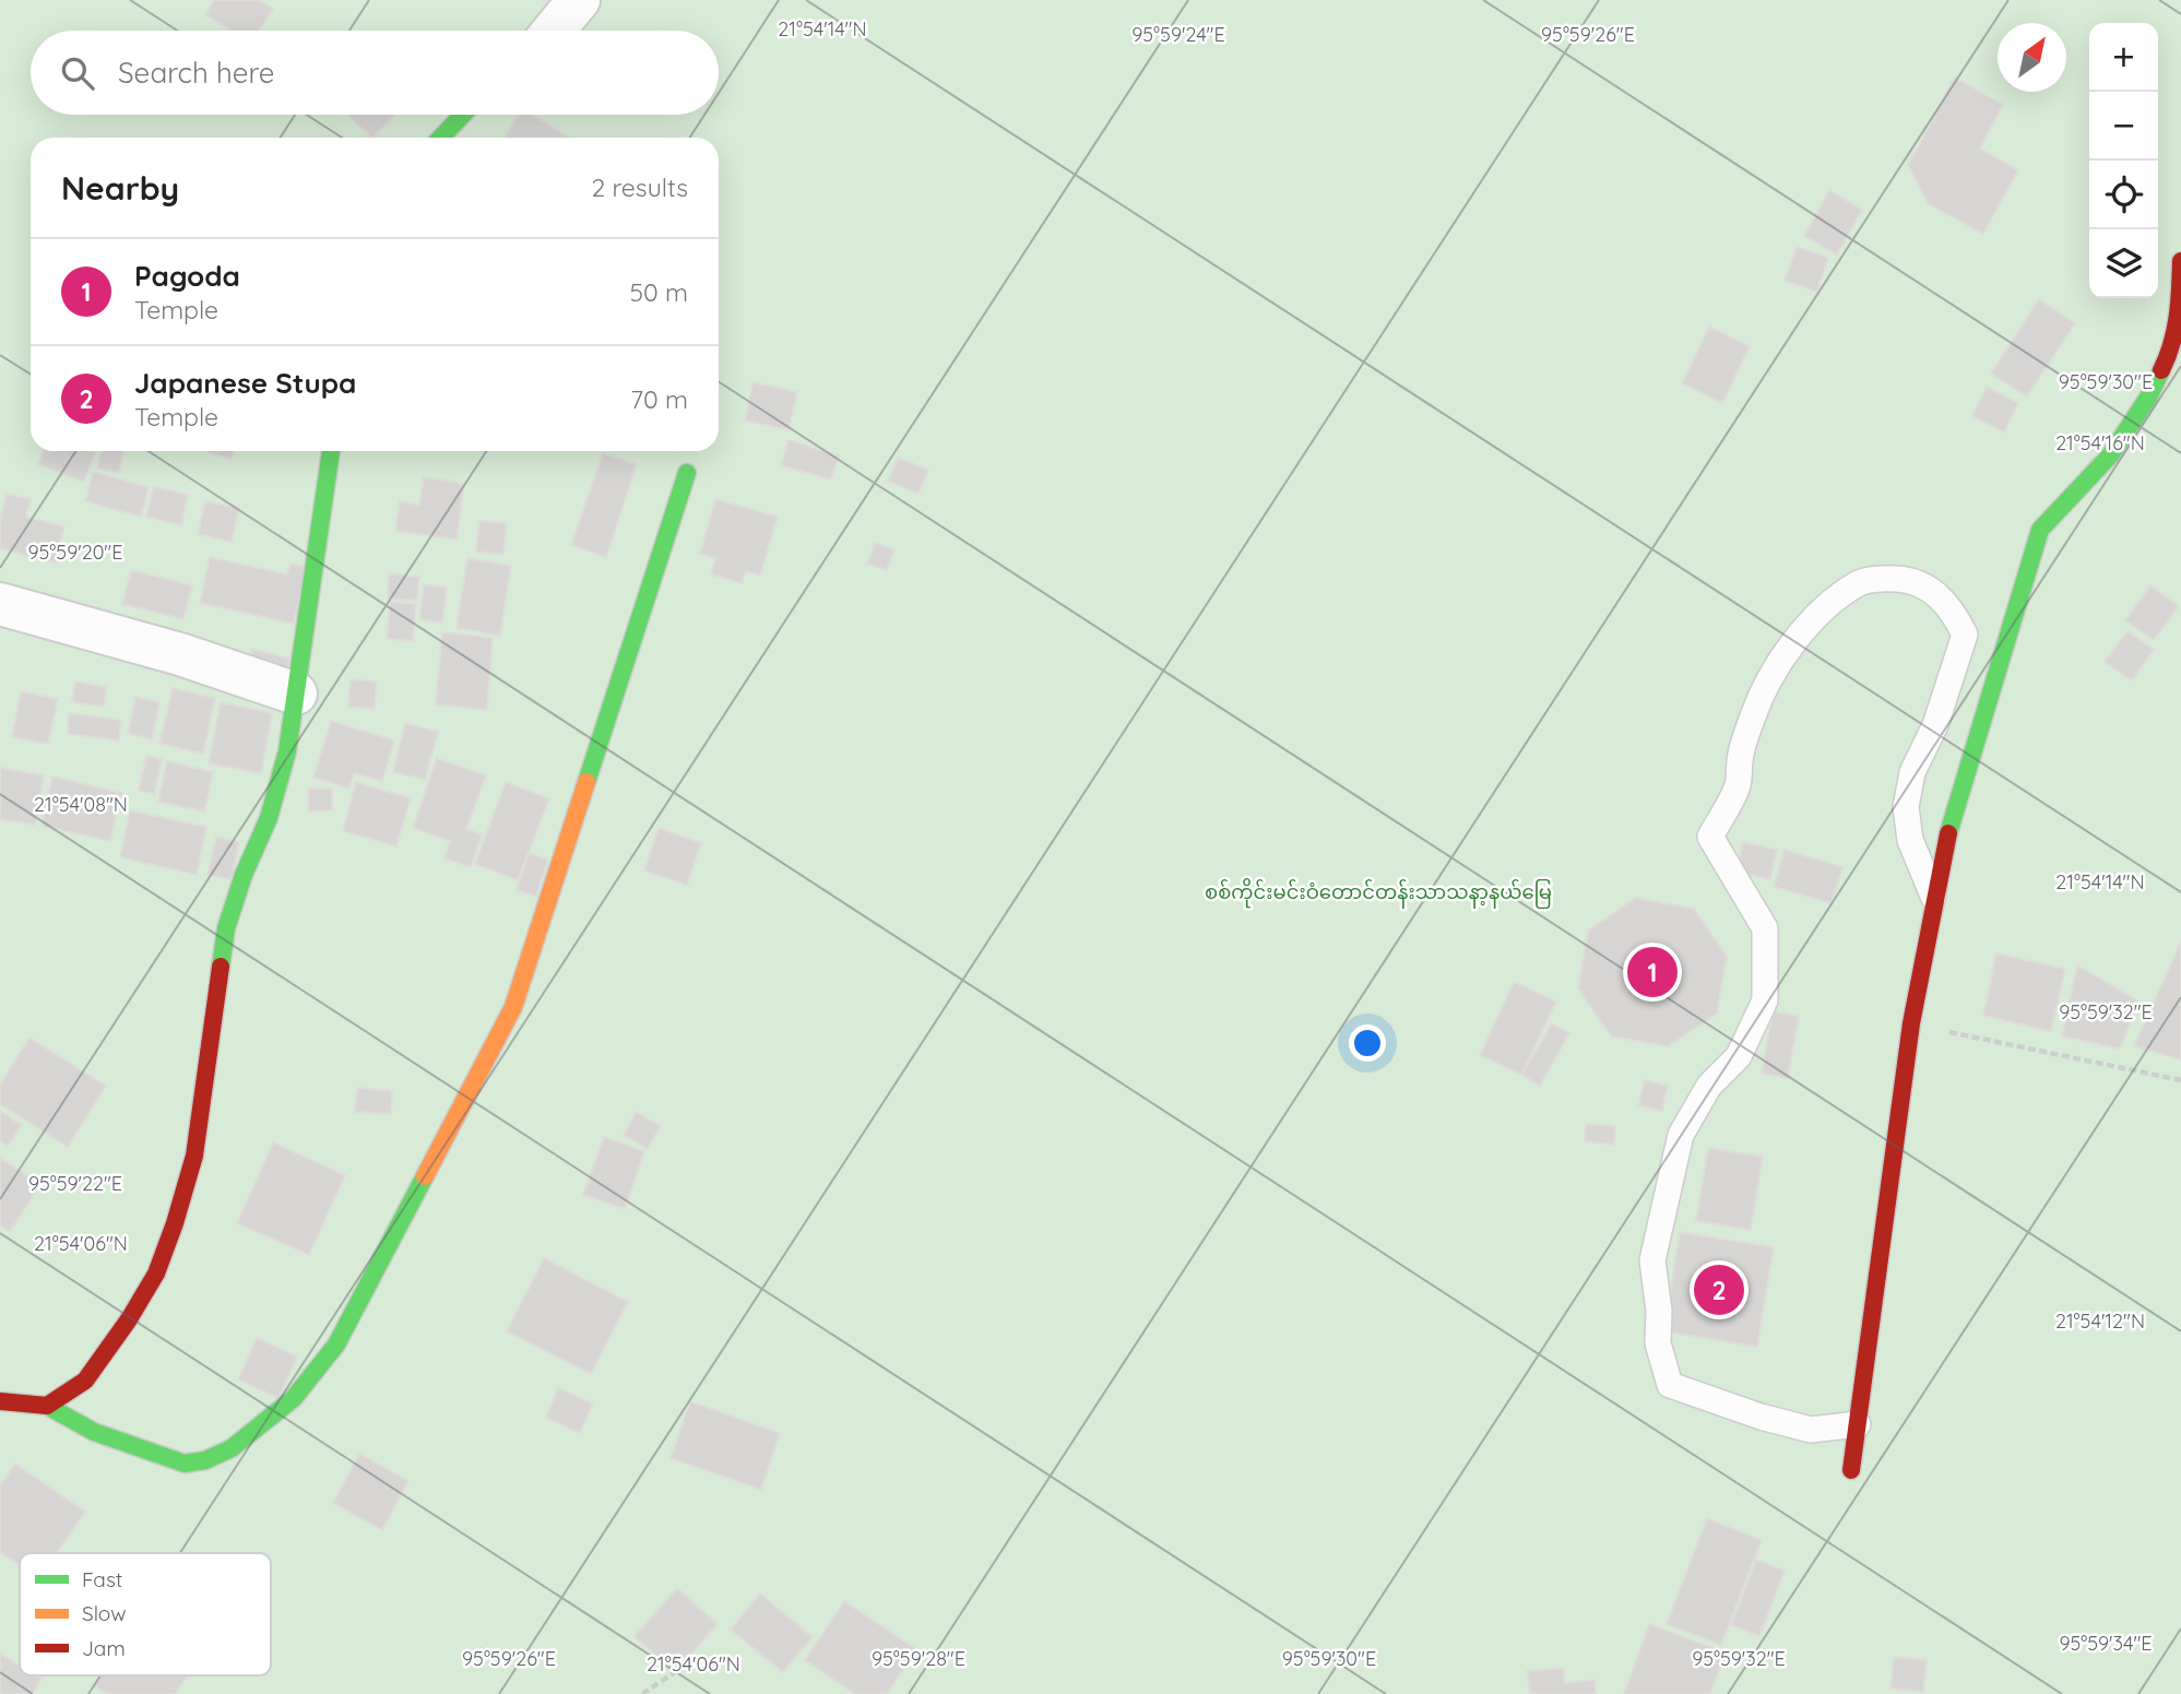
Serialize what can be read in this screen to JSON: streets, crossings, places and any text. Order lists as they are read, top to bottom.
{
  "parks": ["စစ်ကိုင်းမင်းဝံတောင်တန်းသာသနာ့နယ်မြေ"],
  "legend": ["Fast", "Slow", "Jam"],
  "north": "top right",
  "page": {
    "map_buttons": ["+", "−"],
    "search": "Search here",
    "heading": ["Nearby", "2 results"],
    "list": [
      {
        "mark": "1",
        "name": "Pagoda",
        "note": "Temple",
        "value": "50 m"
      },
      {
        "mark": "2",
        "name": "Japanese Stupa",
        "note": "Temple",
        "value": "70 m"
      }
    ],
    "pins": ["1", "2"]
  },
  "coordinates": [
    "21°54'14\"N",
    "95°59'24\"E",
    "95°59'26\"E",
    "95°59'30\"E",
    "21°54'16\"N",
    "95°59'20\"E",
    "21°54'08\"N",
    "95°59'32\"E",
    "95°59'22\"E",
    "21°54'06\"N",
    "21°54'12\"N",
    "95°59'34\"E",
    "95°59'28\"E"
  ]
}
